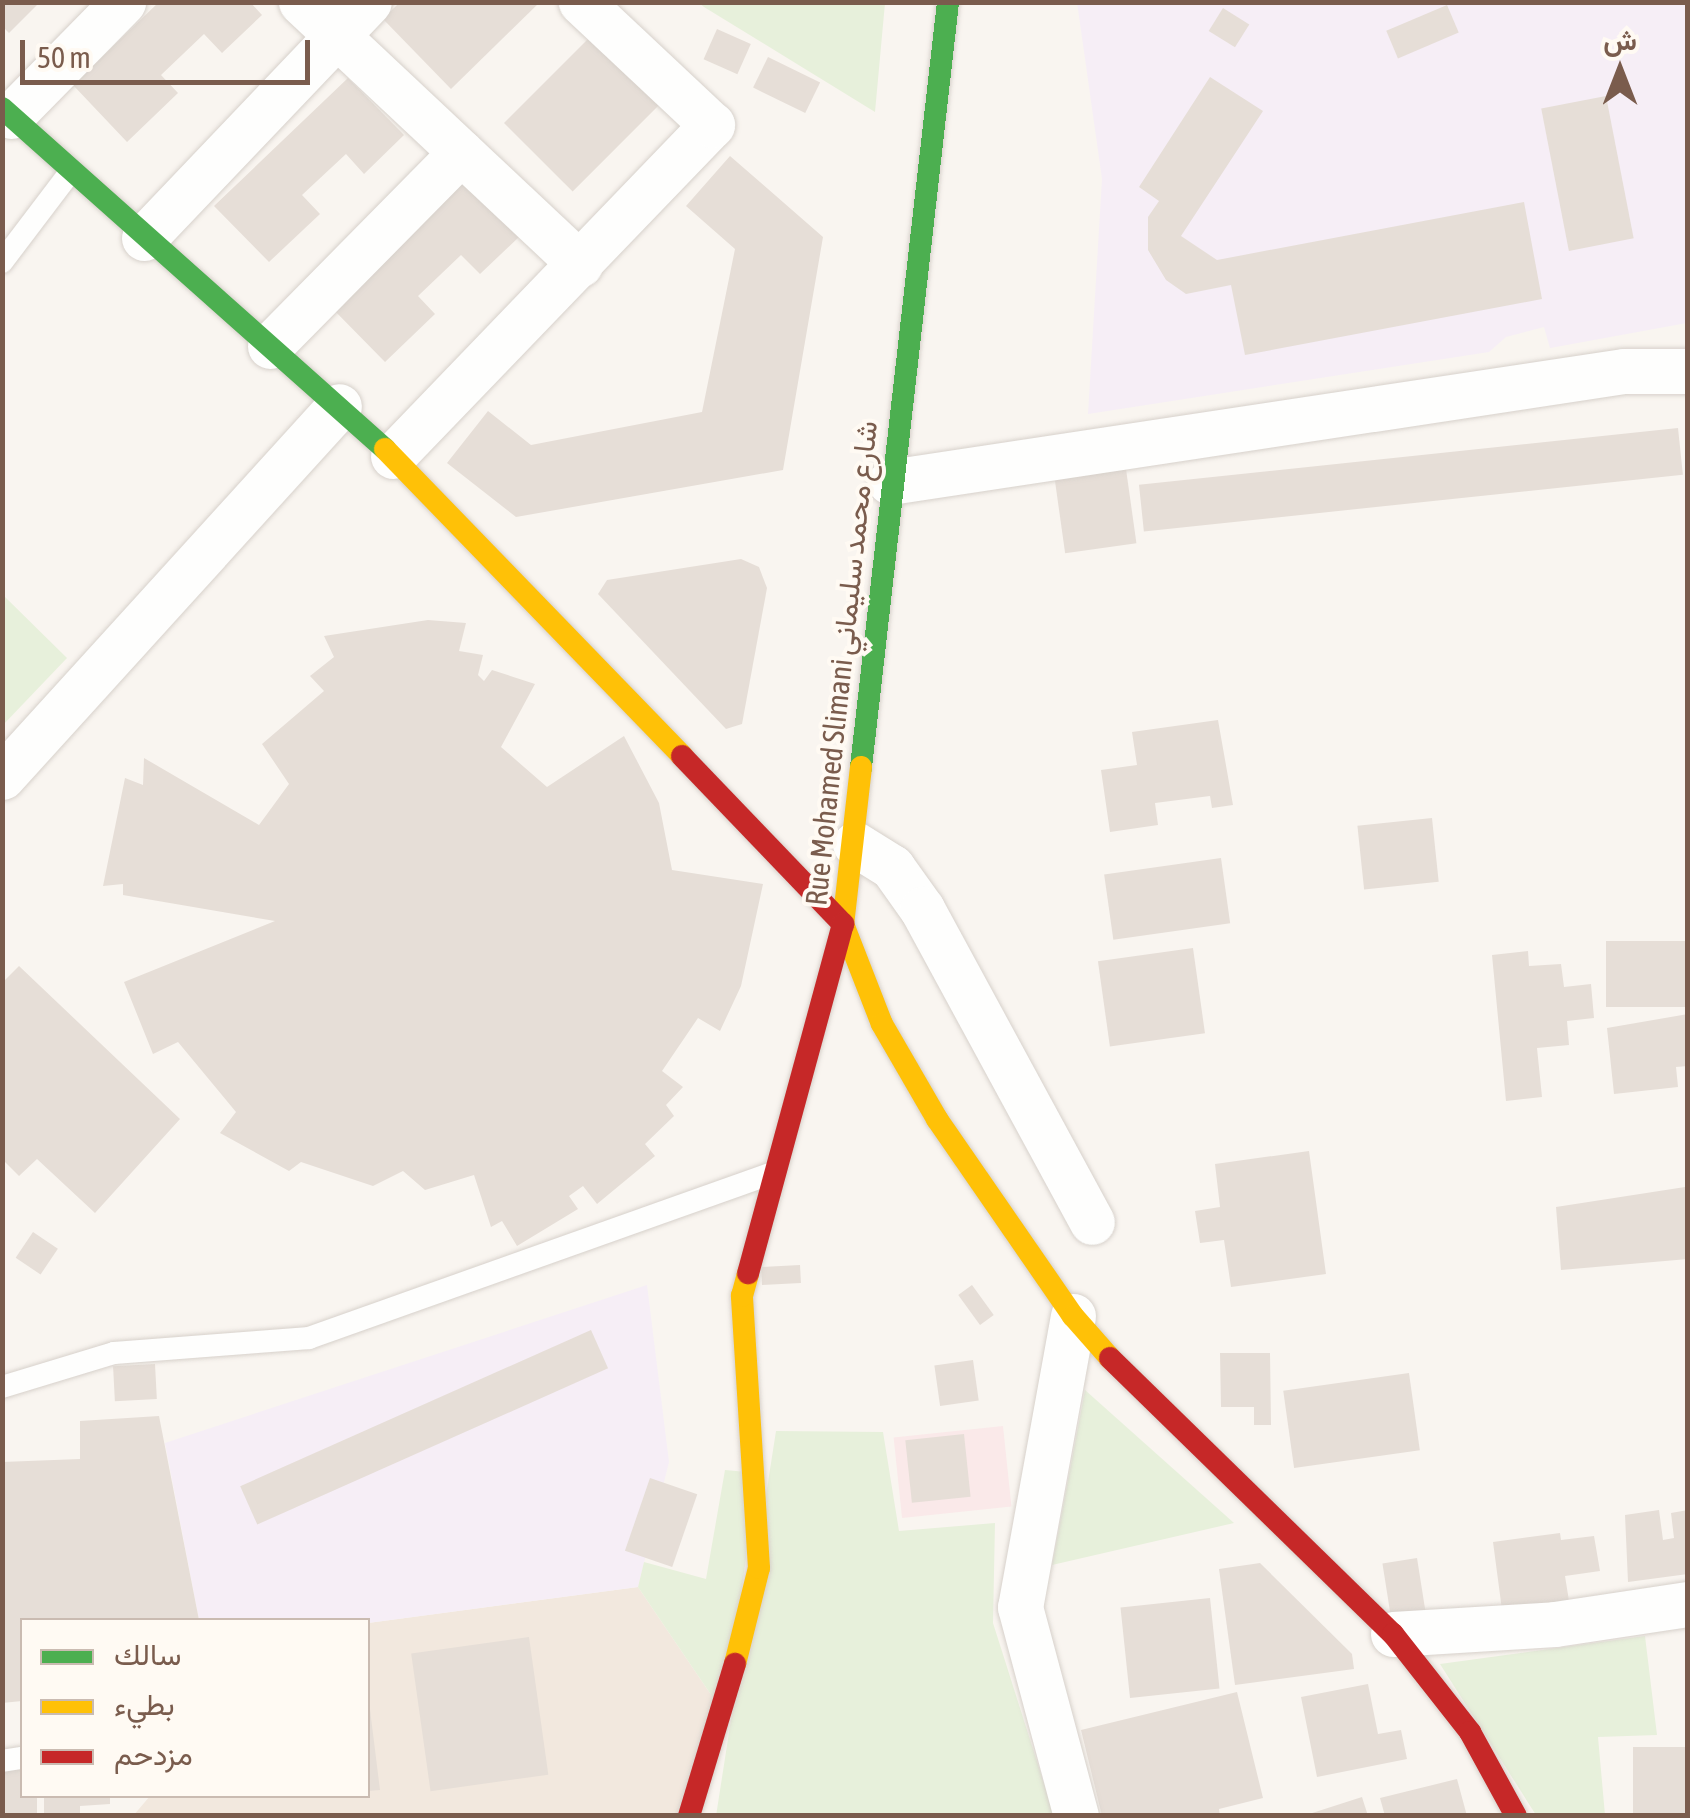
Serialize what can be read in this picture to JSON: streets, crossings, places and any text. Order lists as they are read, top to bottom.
{
  "streets": {
    "street": ["Rue Mohamed Slimani شارع محمد سليماني"]
  },
  "legend": ["سالك", "بطيء", "مزدحم"],
  "scale_bar": "50 m",
  "north": "top"
}
